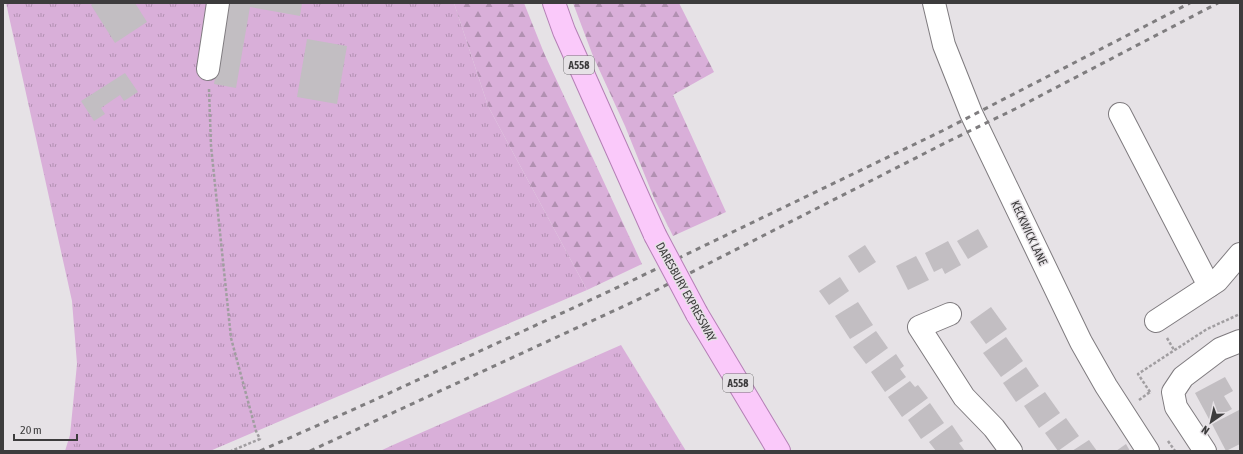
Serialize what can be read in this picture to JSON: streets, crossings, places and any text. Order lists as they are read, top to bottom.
{
  "streets": {
    "main road": ["A558", "DARESBURY EXPRESSWAY"],
    "street": ["KECKWICK LANE"]
  },
  "scale_bar": "20 m",
  "north": "bottom left"
}
